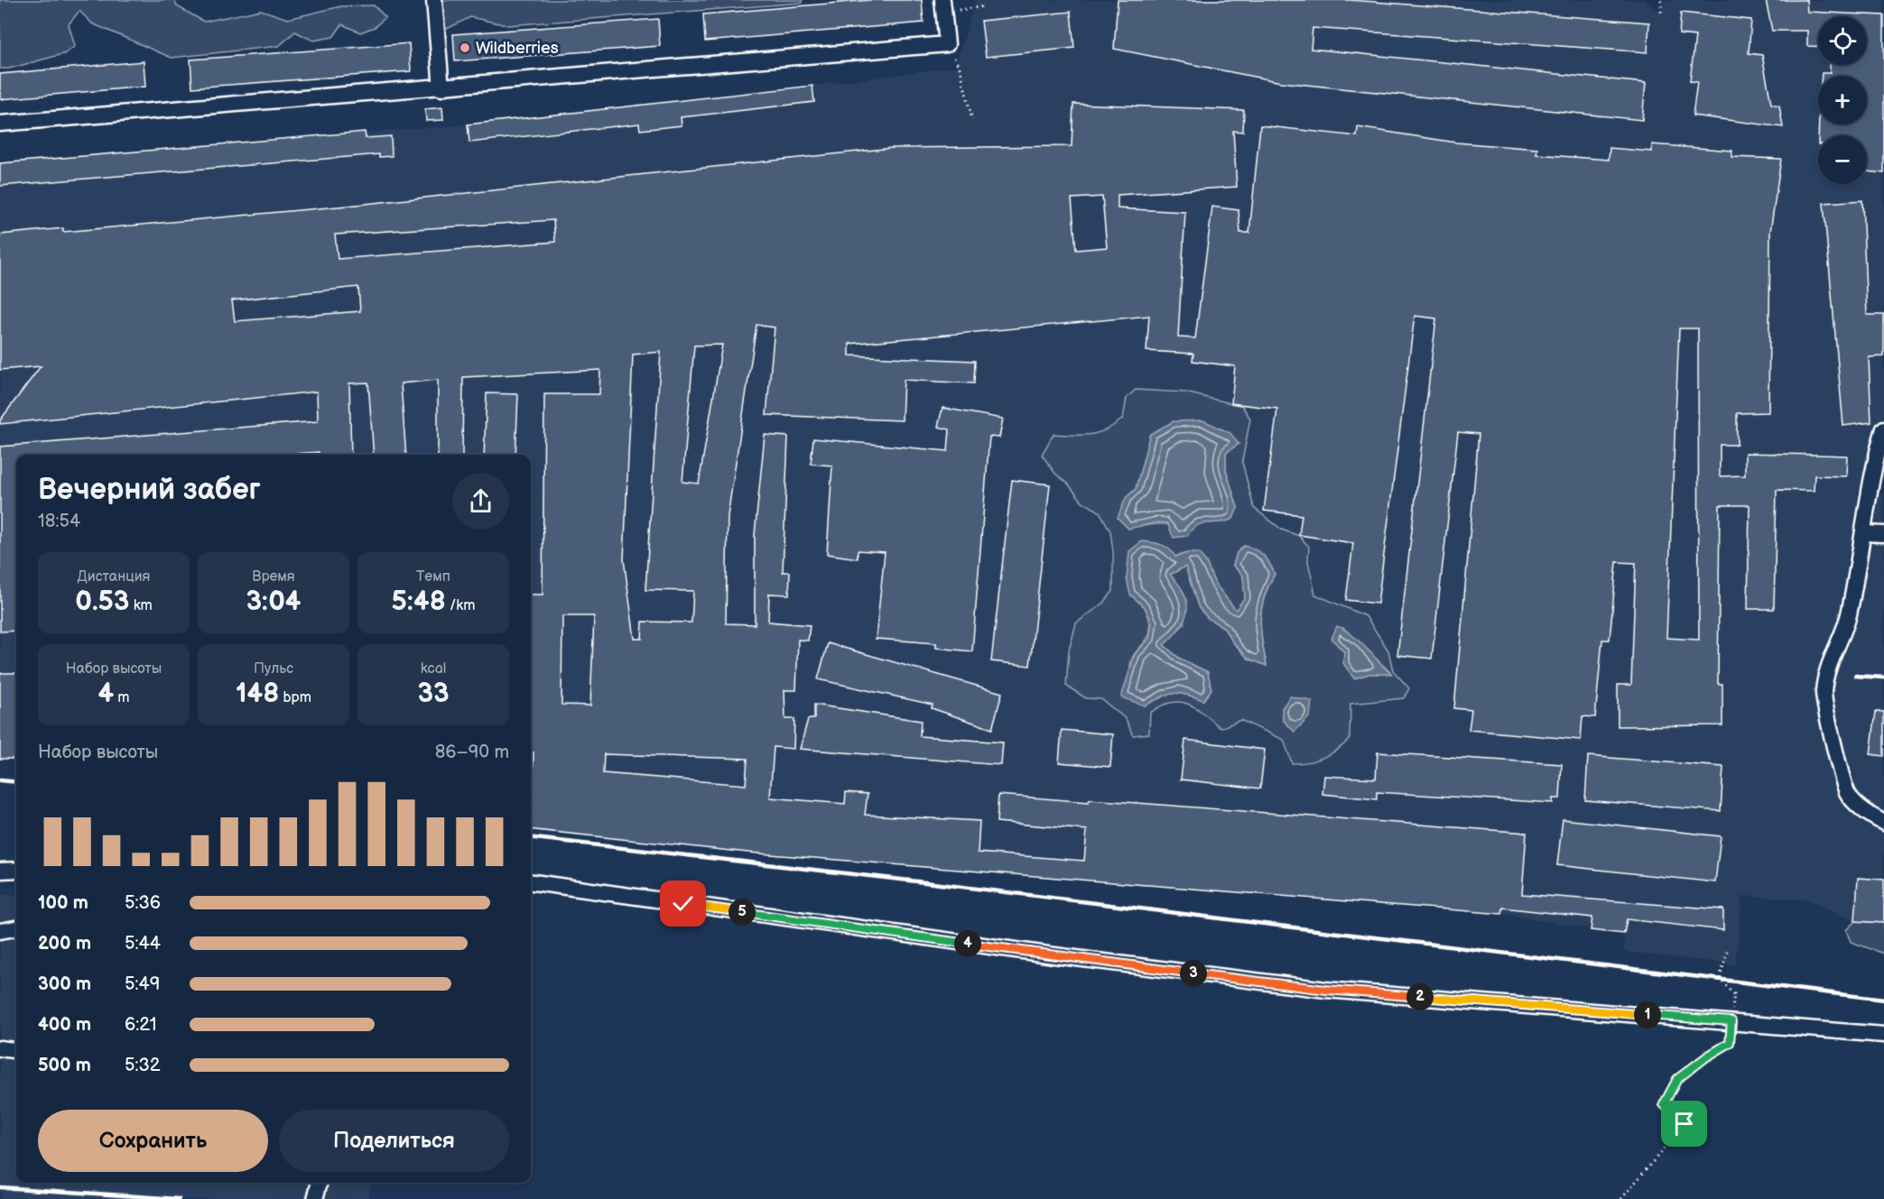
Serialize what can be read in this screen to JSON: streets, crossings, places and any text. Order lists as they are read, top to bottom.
{
  "places": ["Wildberries"],
  "page": {
    "map_buttons": ["+", "−"],
    "heading": ["Вечерний забег", "18:54"],
    "stats": [
      ["Дистанция", "0.53 km"],
      ["Время", "3:04"],
      ["Темп", "5:48 /km"],
      ["Набор высоты", "4 m"],
      ["Пульс", "148 bpm"],
      ["kcal", "33"]
    ],
    "chart": ["Набор высоты", "86–90 m"],
    "list": [
      {
        "name": "100 m",
        "note": "5:36"
      },
      {
        "name": "200 m",
        "note": "5:44"
      },
      {
        "name": "300 m",
        "note": "5:49"
      },
      {
        "name": "400 m",
        "note": "6:21"
      },
      {
        "name": "500 m",
        "note": "5:32"
      }
    ],
    "pins": [
      "5",
      "4",
      "3",
      "2",
      "1"
    ],
    "buttons": ["Сохранить", "Поделиться"]
  }
}
